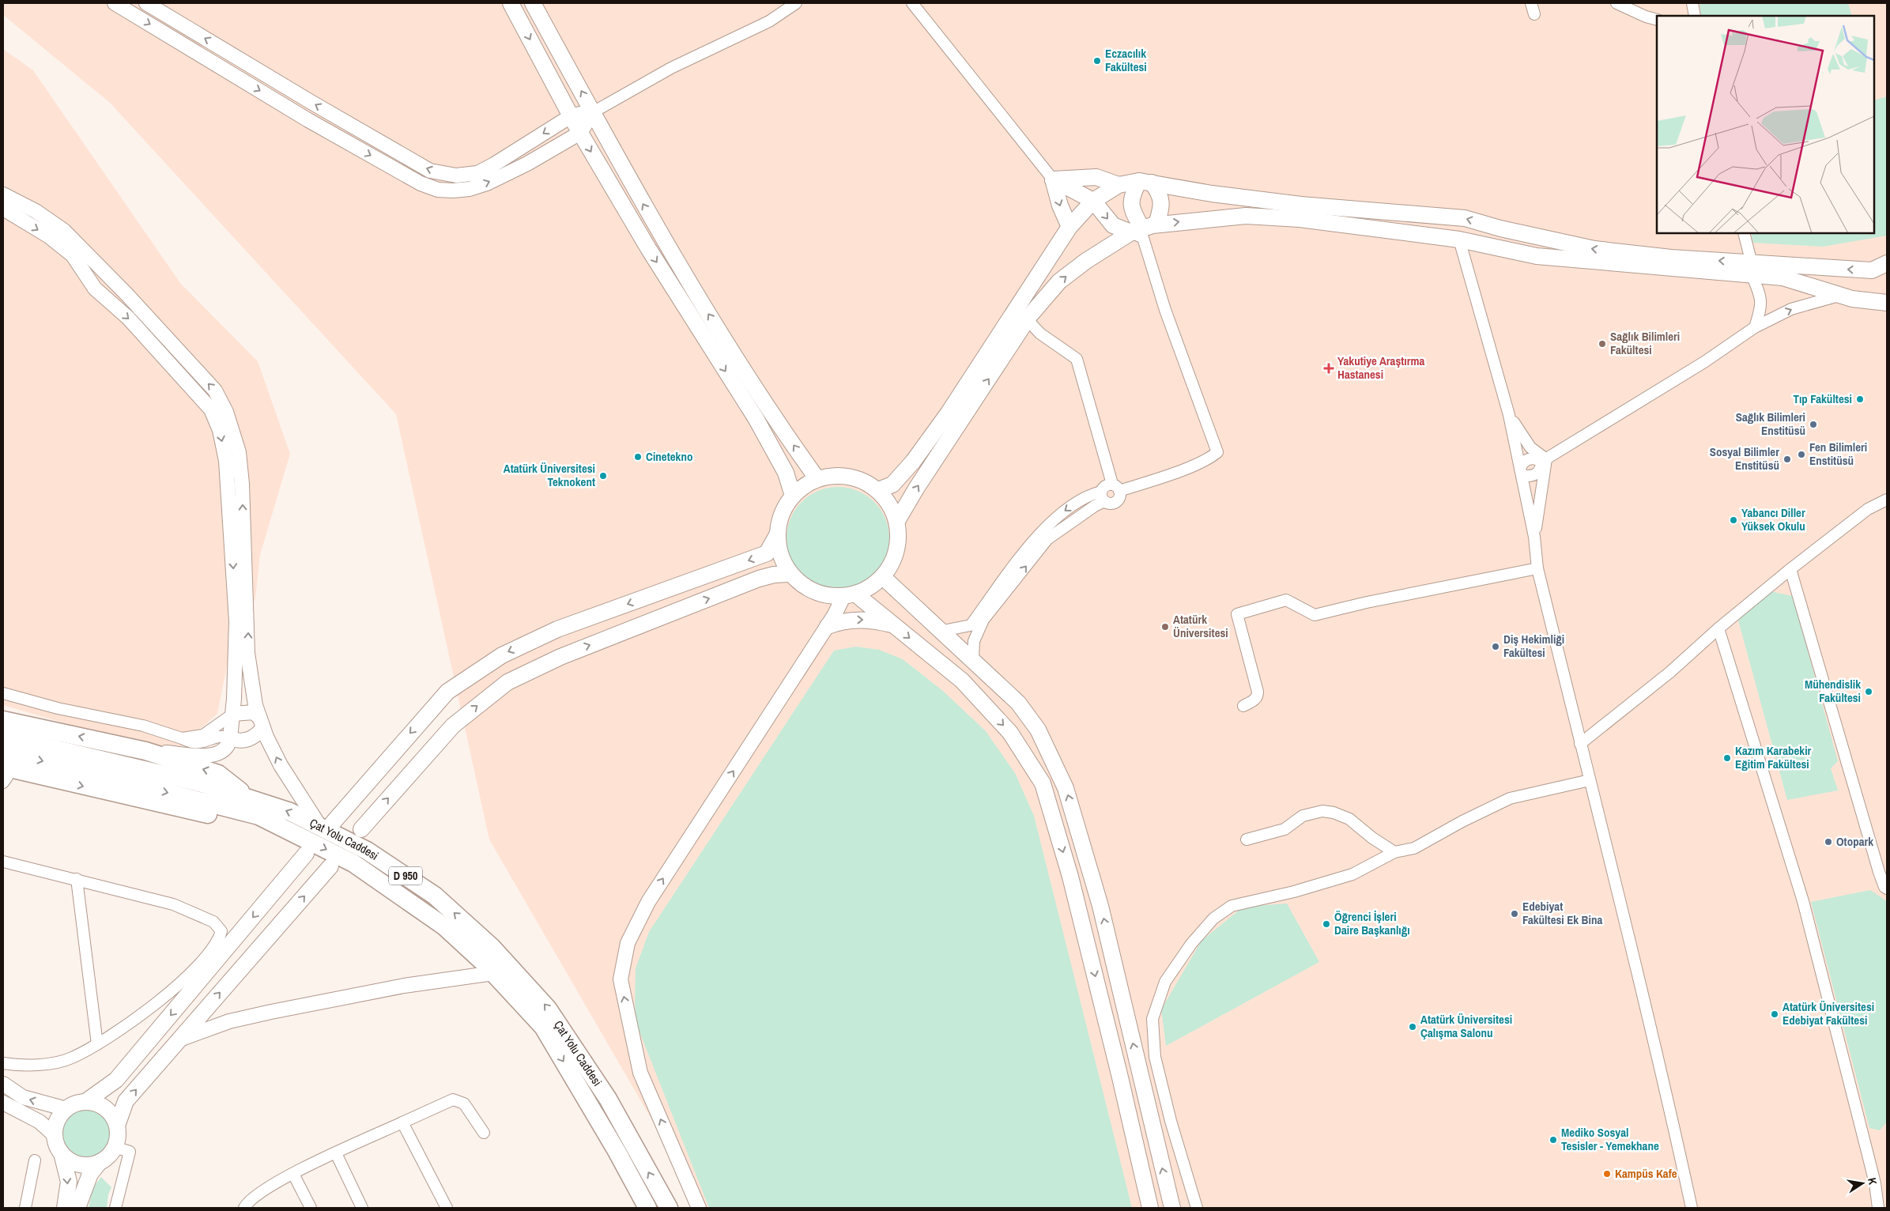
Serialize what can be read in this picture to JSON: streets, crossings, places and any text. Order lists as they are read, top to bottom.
{
  "streets": {
    "highway": ["Çat Yolu Caddesi", "D 950"]
  },
  "places": {
    "other": [
      "Eczacılık Fakültesi",
      "Sağlık Bilimleri Fakültesi",
      "Tıp Fakültesi",
      "Sağlık Bilimleri Enstitüsü",
      "Fen Bilimleri Enstitüsü",
      "Cinetekno",
      "Sosyal Bilimler Enstitüsü",
      "Atatürk Üniversitesi Teknokent",
      "Yabancı Diller Yüksek Okulu",
      "Atatürk Üniversitesi",
      "Diş Hekimliği Fakültesi",
      "Mühendislik Fakültesi",
      "Kazım Karabekir Eğitim Fakültesi",
      "Otopark",
      "Edebiyat Fakültesi Ek Bina",
      "Öğrenci İşleri Daire Başkanlığı",
      "Atatürk Üniversitesi Edebiyat Fakültesi",
      "Atatürk Üniversitesi Çalışma Salonu",
      "Mediko Sosyal Tesisler - Yemekhane",
      "Kampüs Kafe"
    ],
    "health": ["Yakutiye Araştırma Hastanesi"]
  },
  "north": "right"
}
